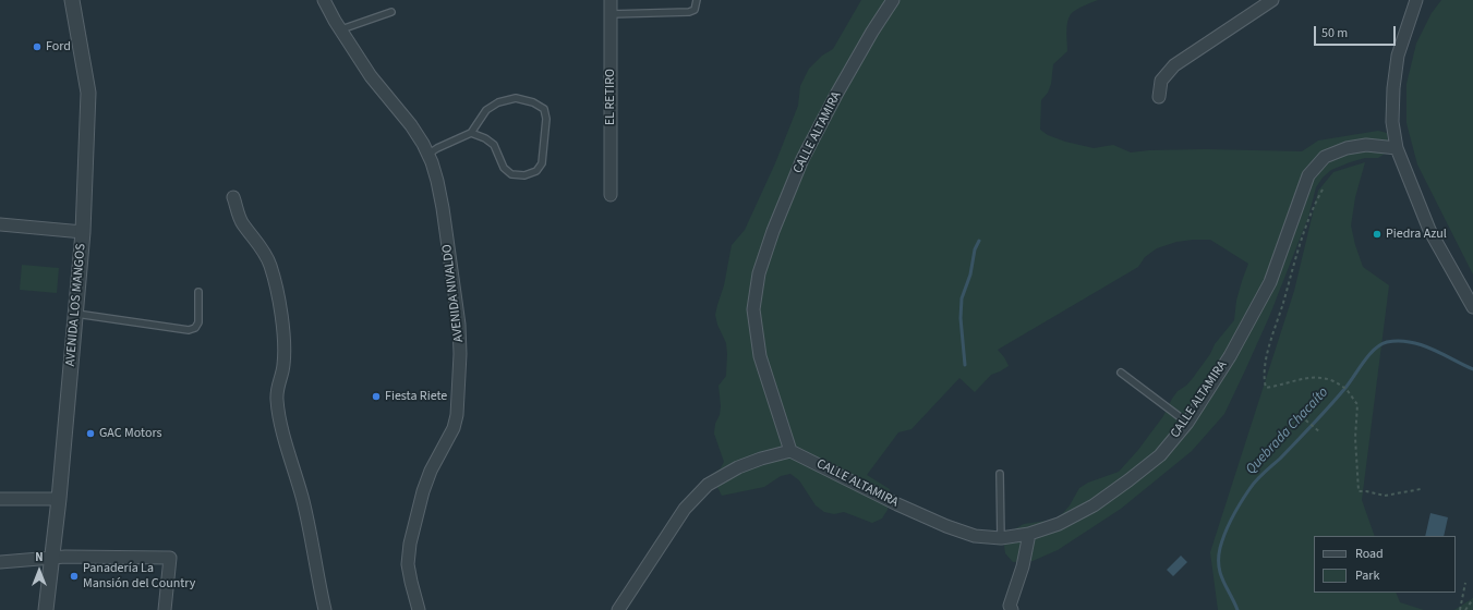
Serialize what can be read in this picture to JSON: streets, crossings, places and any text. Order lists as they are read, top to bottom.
{
  "streets": {
    "street": [
      "EL RETIRO",
      "CALLE ALTAMIRA",
      "AVENIDA NIVALDO",
      "AVENIDA LOS MANGOS"
    ]
  },
  "water": ["Quebrada Chacaíto"],
  "places": [
    "Ford",
    "Piedra Azul",
    "Fiesta Riete",
    "GAC Motors",
    "Panadería La Mansión del Country"
  ],
  "legend": ["Road", "Park"],
  "scale_bar": "50 m",
  "north": "top"
}
